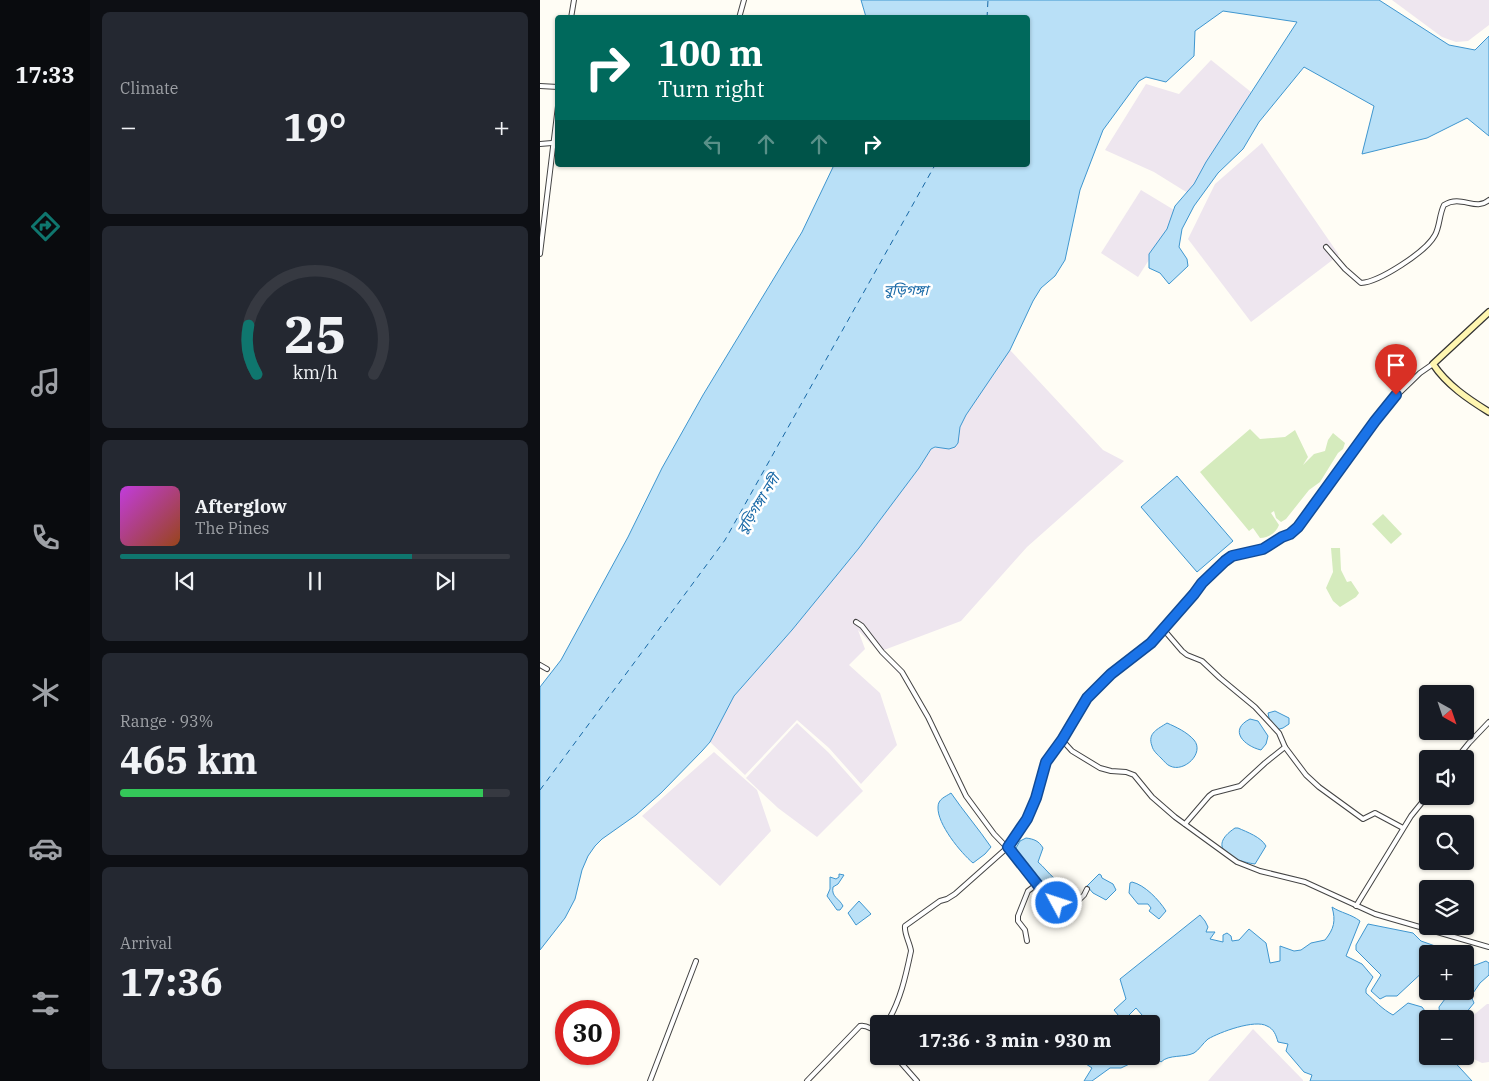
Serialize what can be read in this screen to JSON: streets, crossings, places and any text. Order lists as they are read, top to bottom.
{
  "water": ["বুড়িগঙ্গা", "বুড়িগঙ্গা নদী"],
  "north": "bottom right",
  "page": {
    "tabs": "17:33",
    "tile": [
      "Climate",
      ["Range · 93%", "465 km"],
      ["Arrival", "17:36"]
    ],
    "turn": ["100 m", "Turn right"],
    "heat": ["−", "19°", "+"],
    "song": ["Afterglow", "The Pines"],
    "map_buttons": ["+", "−"],
    "limit": "30",
    "trip": "17:36 · 3 min · 930 m",
    "gauge": ["25", "km/h"]
  }
}
